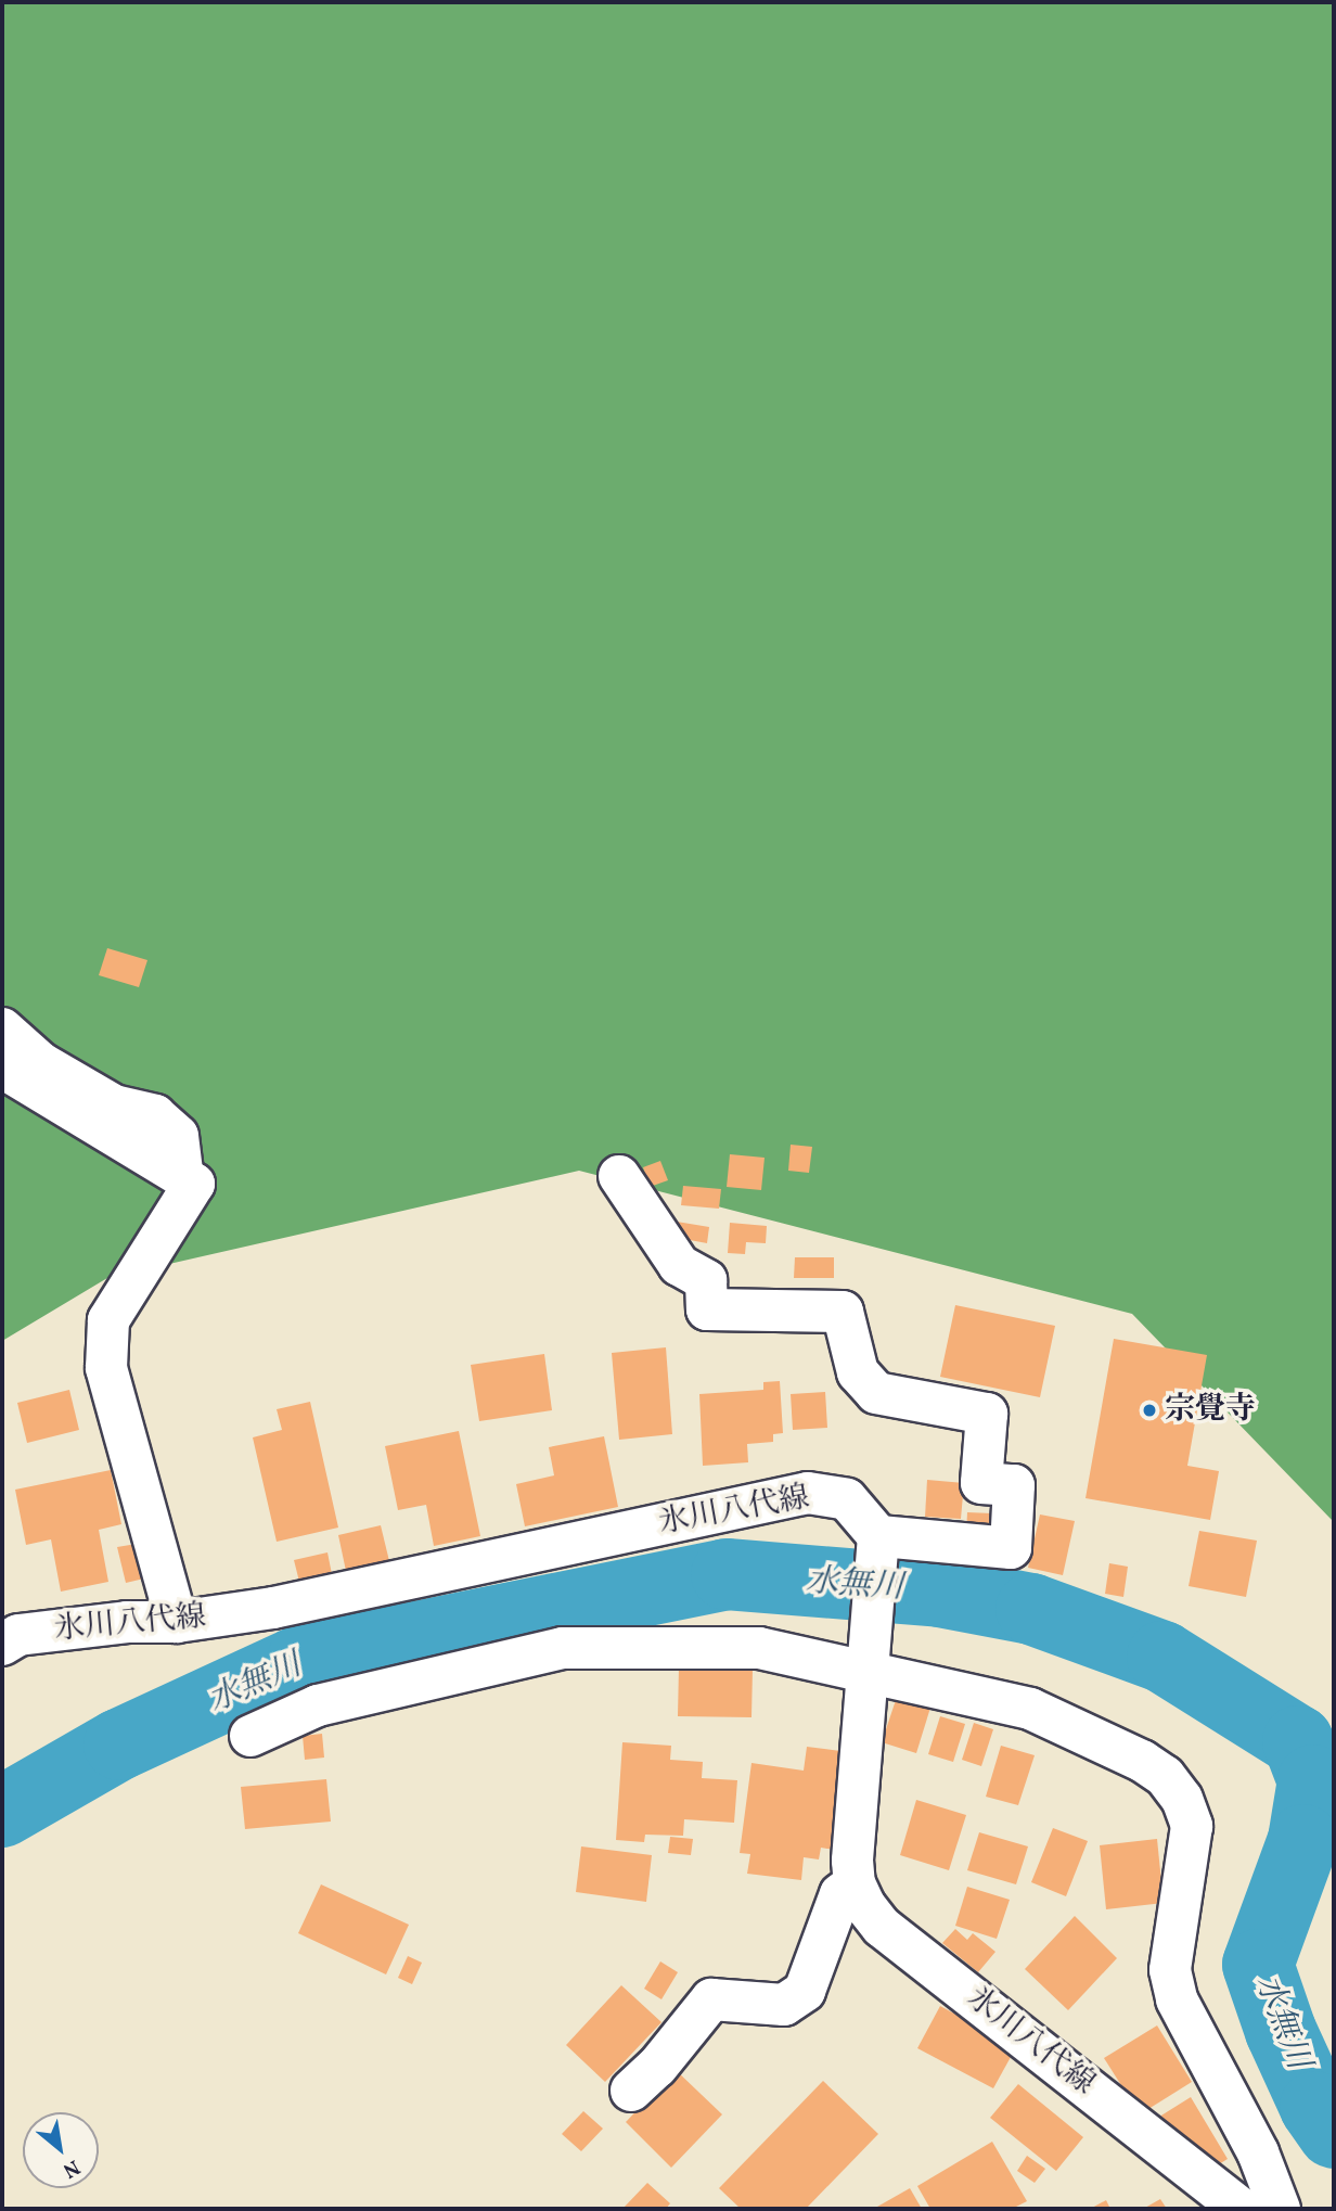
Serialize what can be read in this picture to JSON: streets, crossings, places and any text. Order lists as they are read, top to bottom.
{
  "streets": {
    "street": ["氷川八代線"]
  },
  "water": ["水無川"],
  "places": ["宗覺寺"],
  "north": "bottom right"
}
